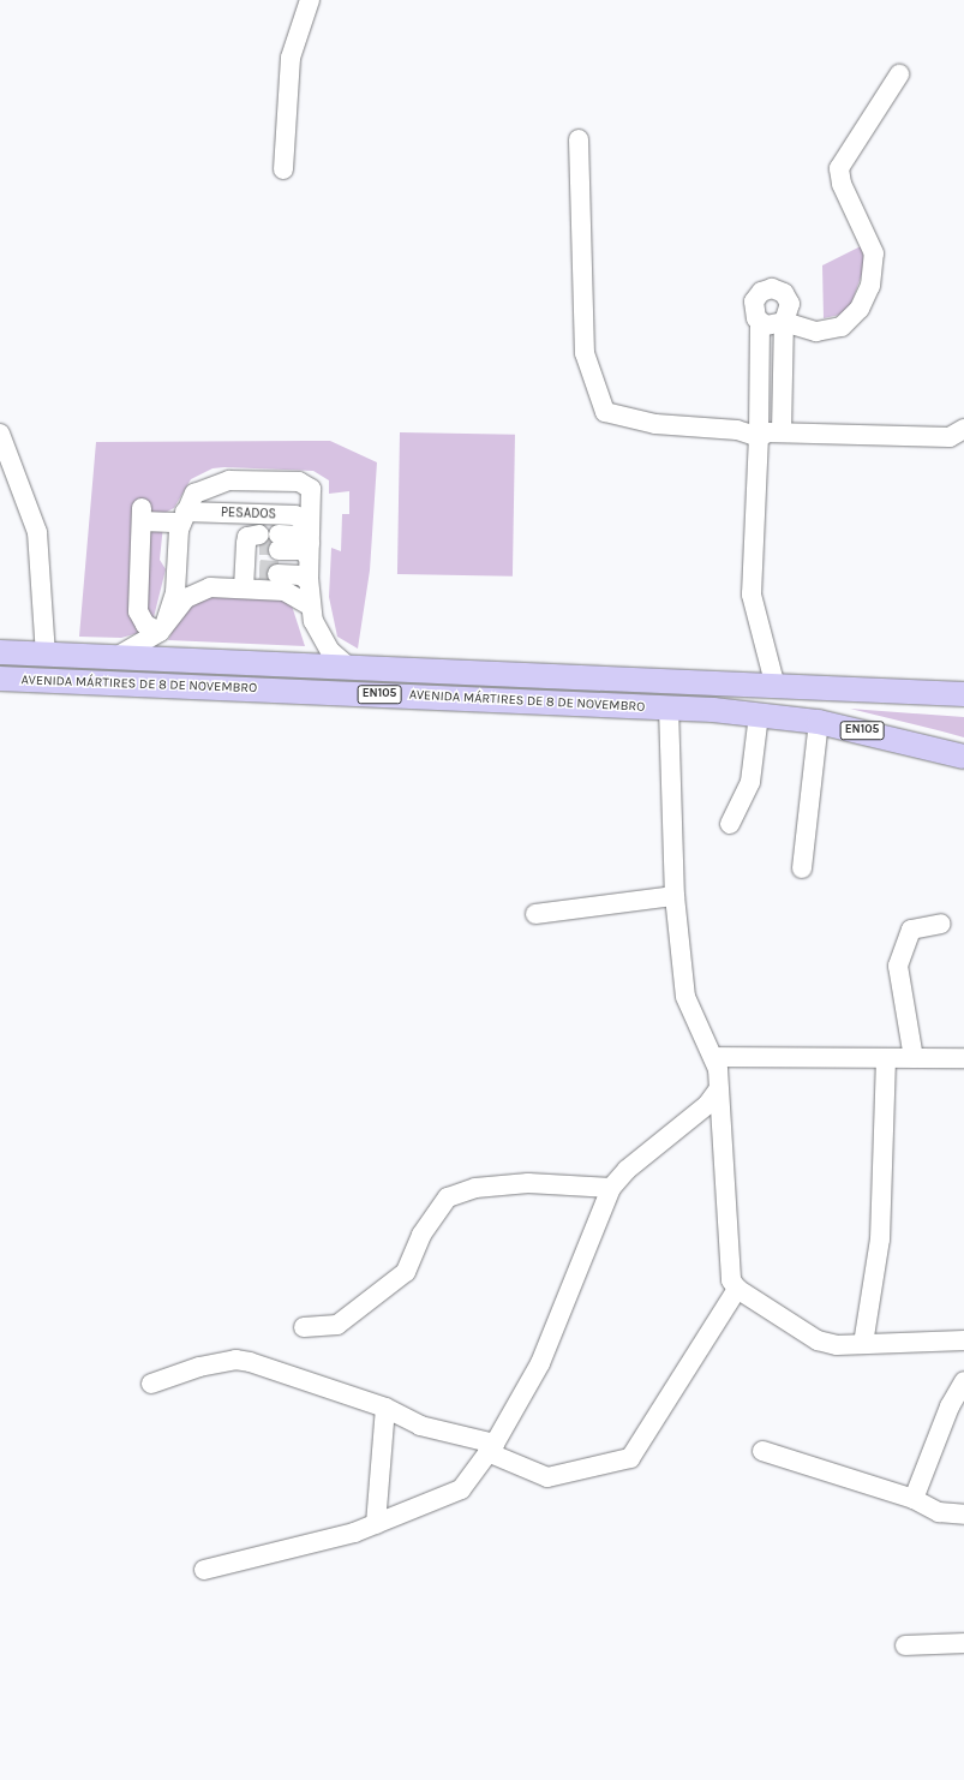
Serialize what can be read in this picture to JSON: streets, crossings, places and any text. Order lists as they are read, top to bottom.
{
  "streets": {
    "main road": ["AVENIDA MÁRTIRES DE 8 DE NOVEMBRO", "EN105"],
    "street": ["PESADOS"]
  }
}
